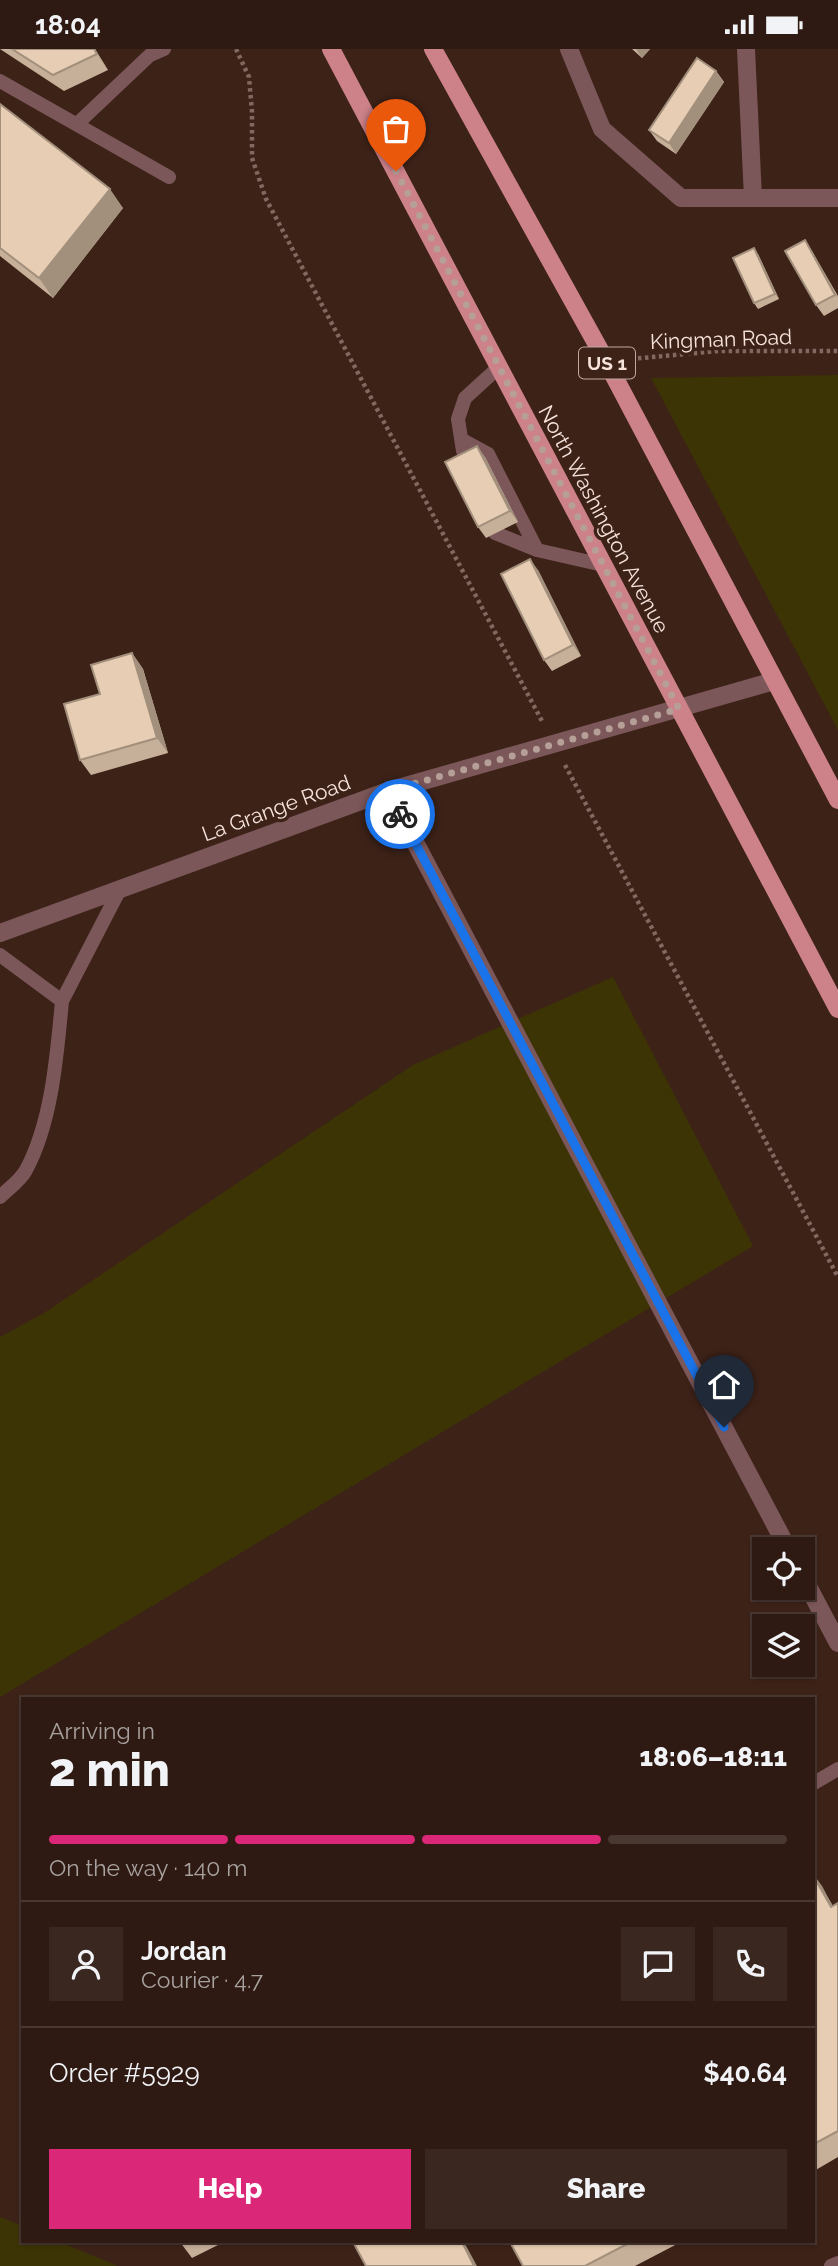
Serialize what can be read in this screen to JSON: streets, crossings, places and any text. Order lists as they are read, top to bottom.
{
  "streets": {
    "main road": ["US 1", "North Washington Avenue"],
    "street": ["La Grange Road"],
    "path": ["Kingman Road"]
  },
  "crossings": [
    ["Kingman Road", "US 1"],
    ["US 1", "La Grange Road"],
    ["North Washington Avenue", "La Grange Road"]
  ],
  "page": {
    "status": "18:04",
    "heading": ["2 min", "Arriving in", "18:06–18:11"],
    "panel": [
      "Jordan",
      "Courier · 4.7",
      "Order #5929",
      "$40.64"
    ],
    "bar": "On the way · 140 m",
    "buttons": ["Help", "Share"]
  }
}
